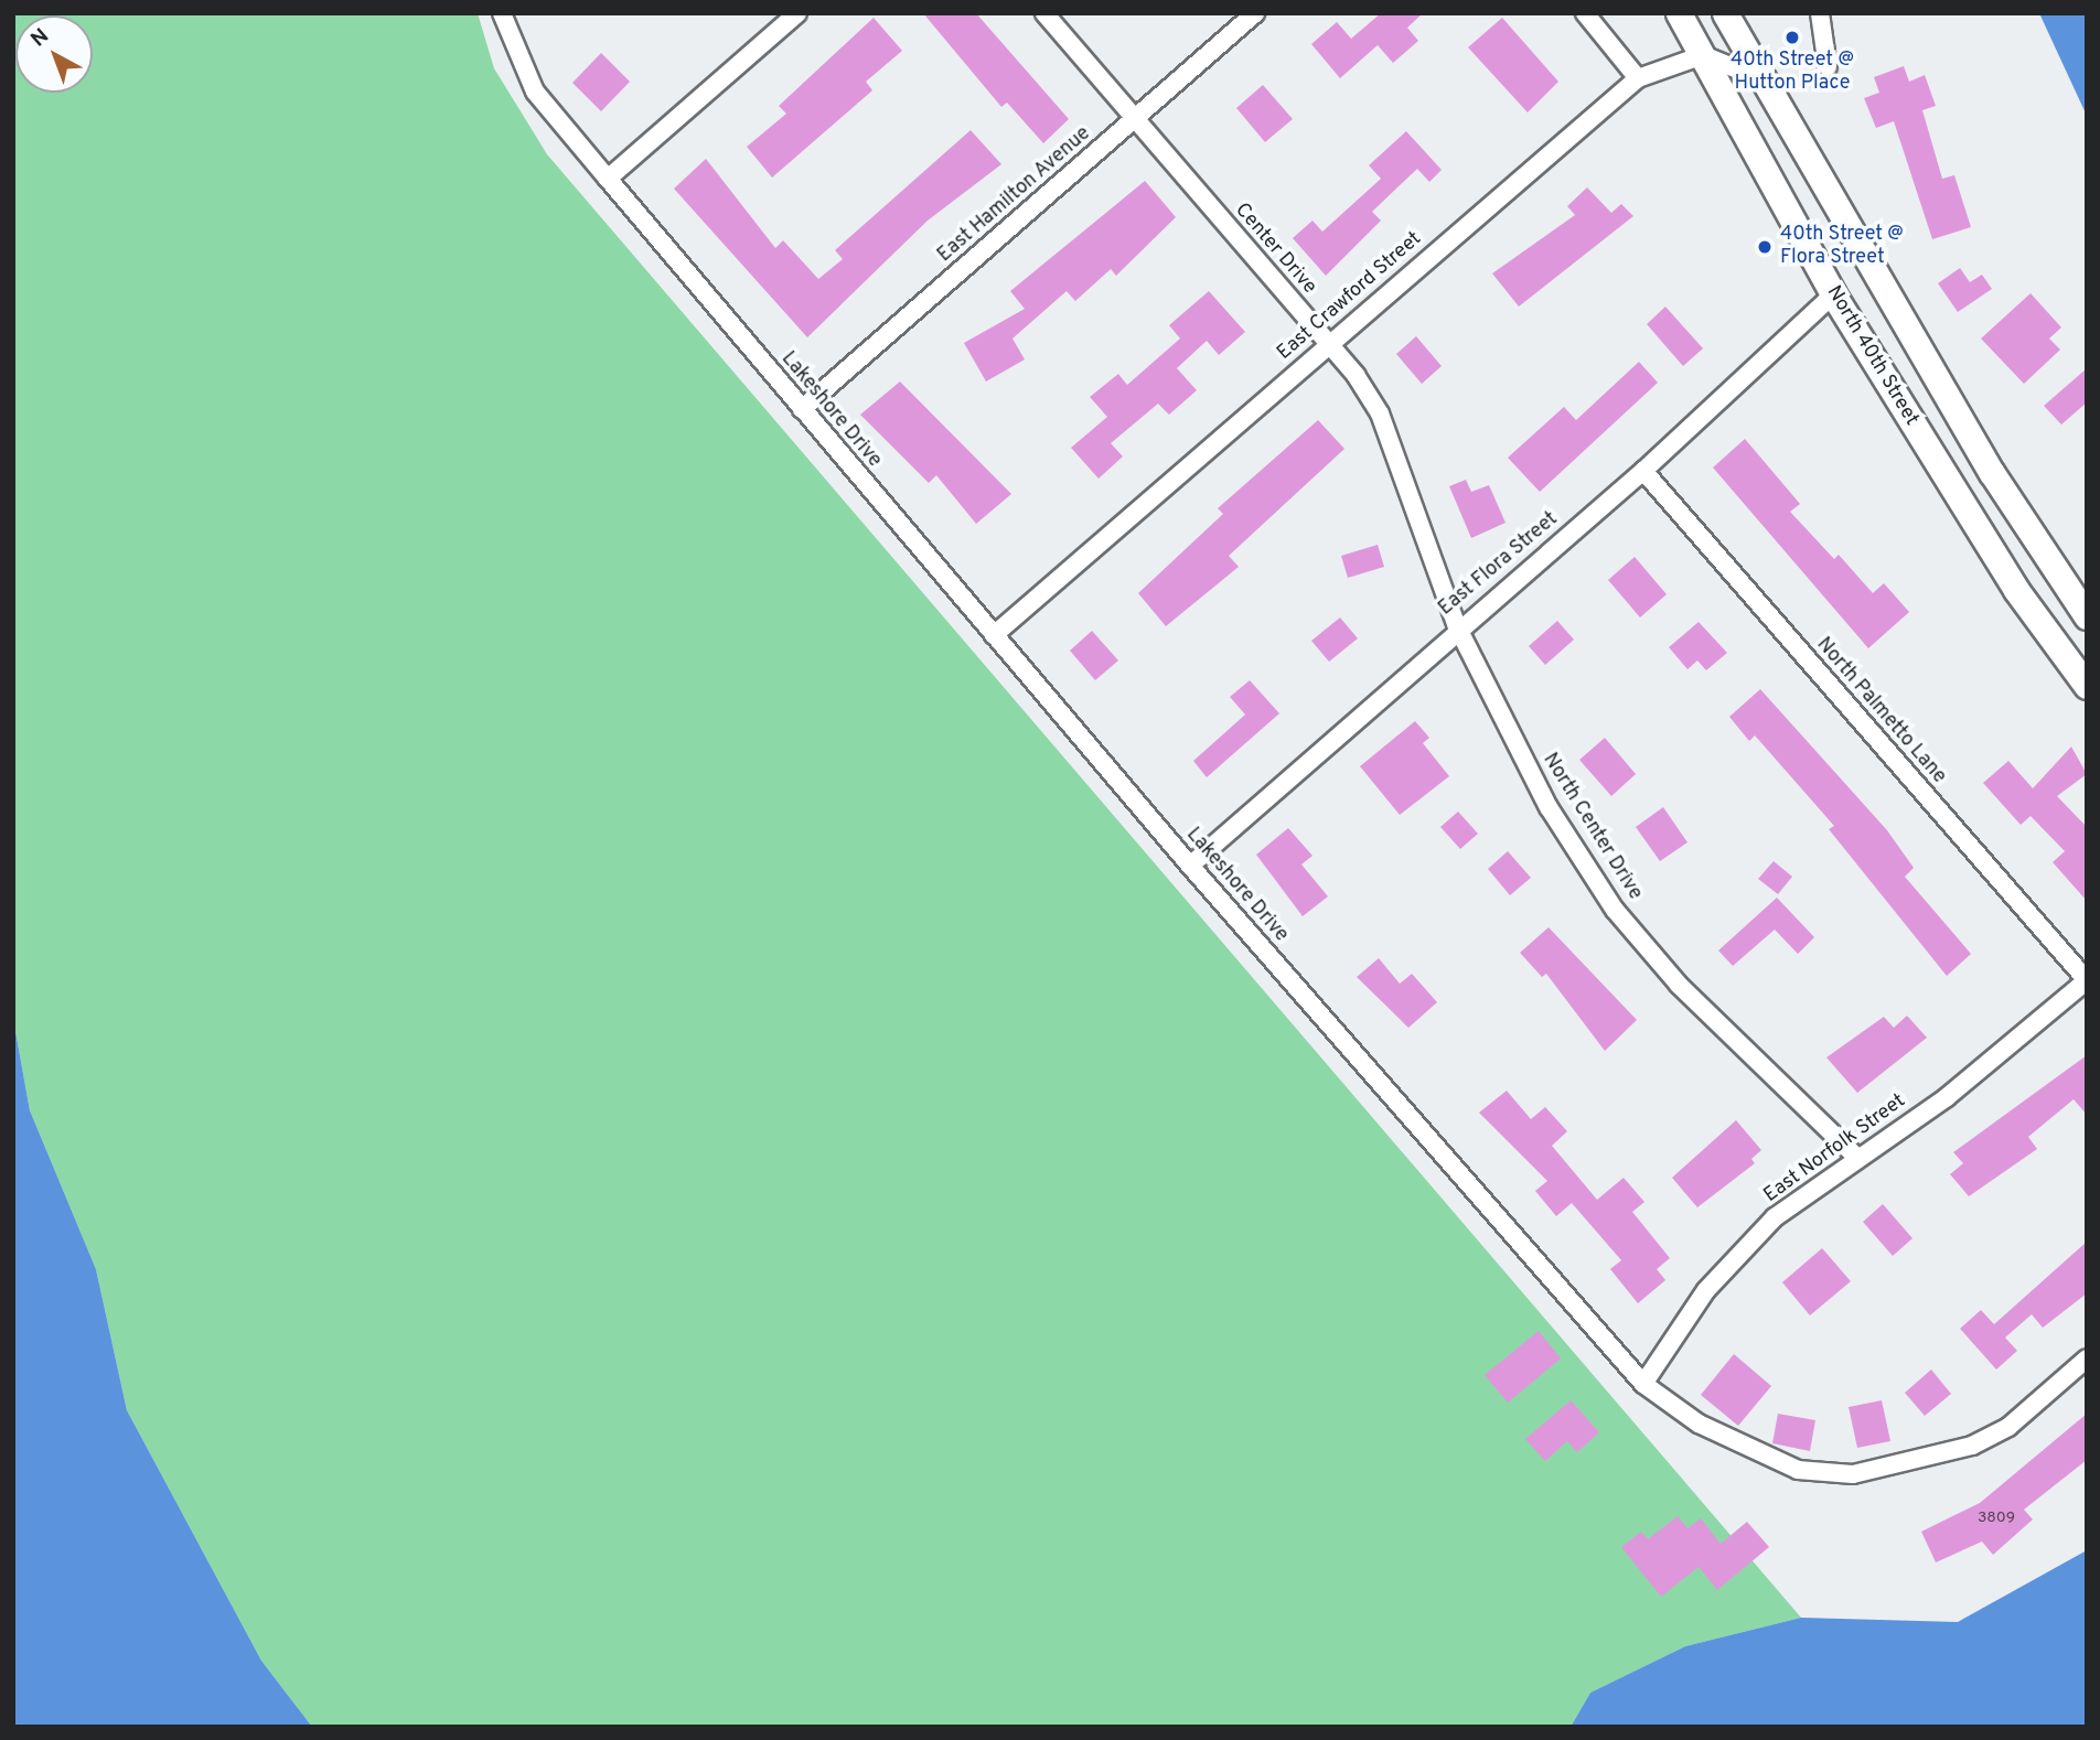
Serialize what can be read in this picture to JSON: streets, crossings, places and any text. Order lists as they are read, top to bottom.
{
  "streets": {
    "main road": ["North 40th Street"],
    "street": [
      "East Hamilton Avenue",
      "Center Drive",
      "East Crawford Street",
      "Lakeshore Drive",
      "East Flora Street",
      "North Palmetto Lane",
      "North Center Drive",
      "East Norfolk Street"
    ]
  },
  "crossings": [
    ["East Hamilton Avenue", "Center Drive"],
    ["East Hamilton Avenue", "Lakeshore Drive"],
    ["Center Drive", "East Crawford Street"],
    ["Center Drive", "East Flora Street"],
    ["Center Drive", "North Center Drive"],
    ["East Crawford Street", "North 40th Street"],
    ["East Crawford Street", "Lakeshore Drive"],
    ["North 40th Street", "East Flora Street"],
    ["Lakeshore Drive", "East Flora Street"],
    ["Lakeshore Drive", "East Norfolk Street"],
    ["East Flora Street", "North Palmetto Lane"],
    ["East Flora Street", "North Center Drive"],
    ["North Palmetto Lane", "East Norfolk Street"],
    ["North Center Drive", "East Norfolk Street"]
  ],
  "places": ["40th Street @ Hutton Place", "40th Street @ Flora Street"],
  "house_numbers": ["3809"],
  "north": "top left"
}
